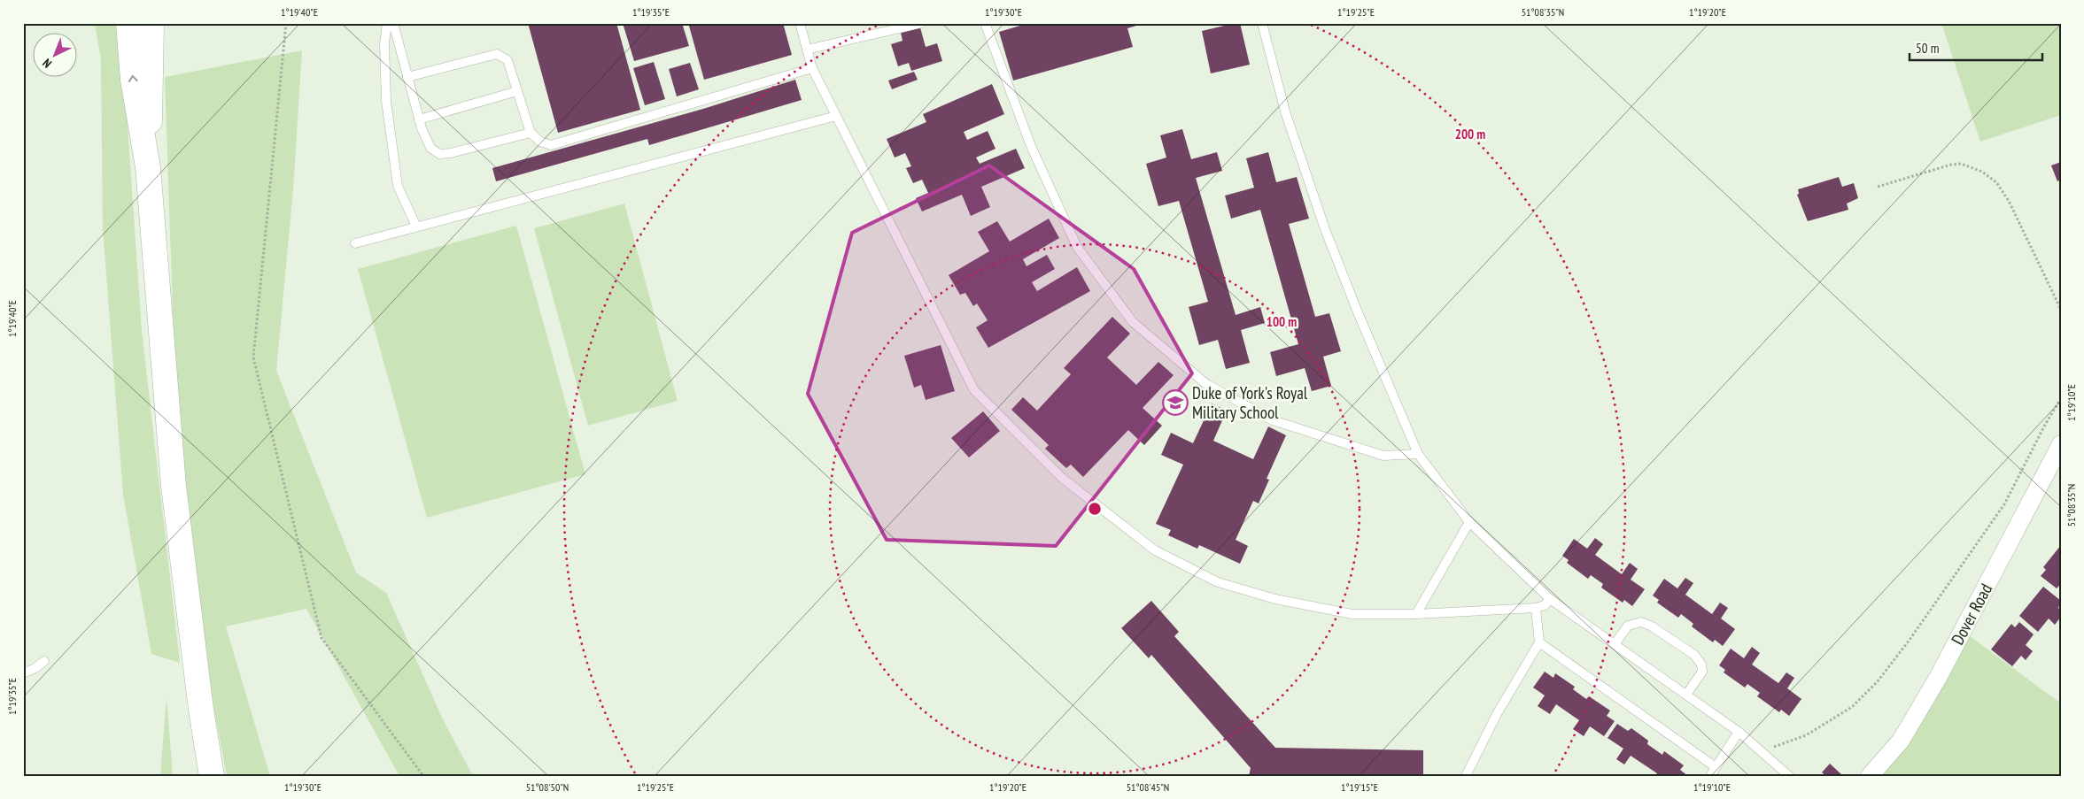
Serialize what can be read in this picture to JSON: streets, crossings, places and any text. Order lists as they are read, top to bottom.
{
  "streets": {
    "street": ["Dover Road"]
  },
  "places": {
    "school or university": ["Duke of York's Royal Military School"]
  },
  "scale_bar": "50 m",
  "north": "bottom left",
  "coordinates": [
    "1°19'40\"E",
    "1°19'35\"E",
    "1°19'30\"E",
    "1°19'25\"E",
    "51°08'35\"N",
    "1°19'20\"E",
    "1°19'10\"E",
    "51°08'50\"N",
    "51°08'45\"N",
    "1°19'15\"E"
  ],
  "rings": ["200 m", "100 m"]
}
